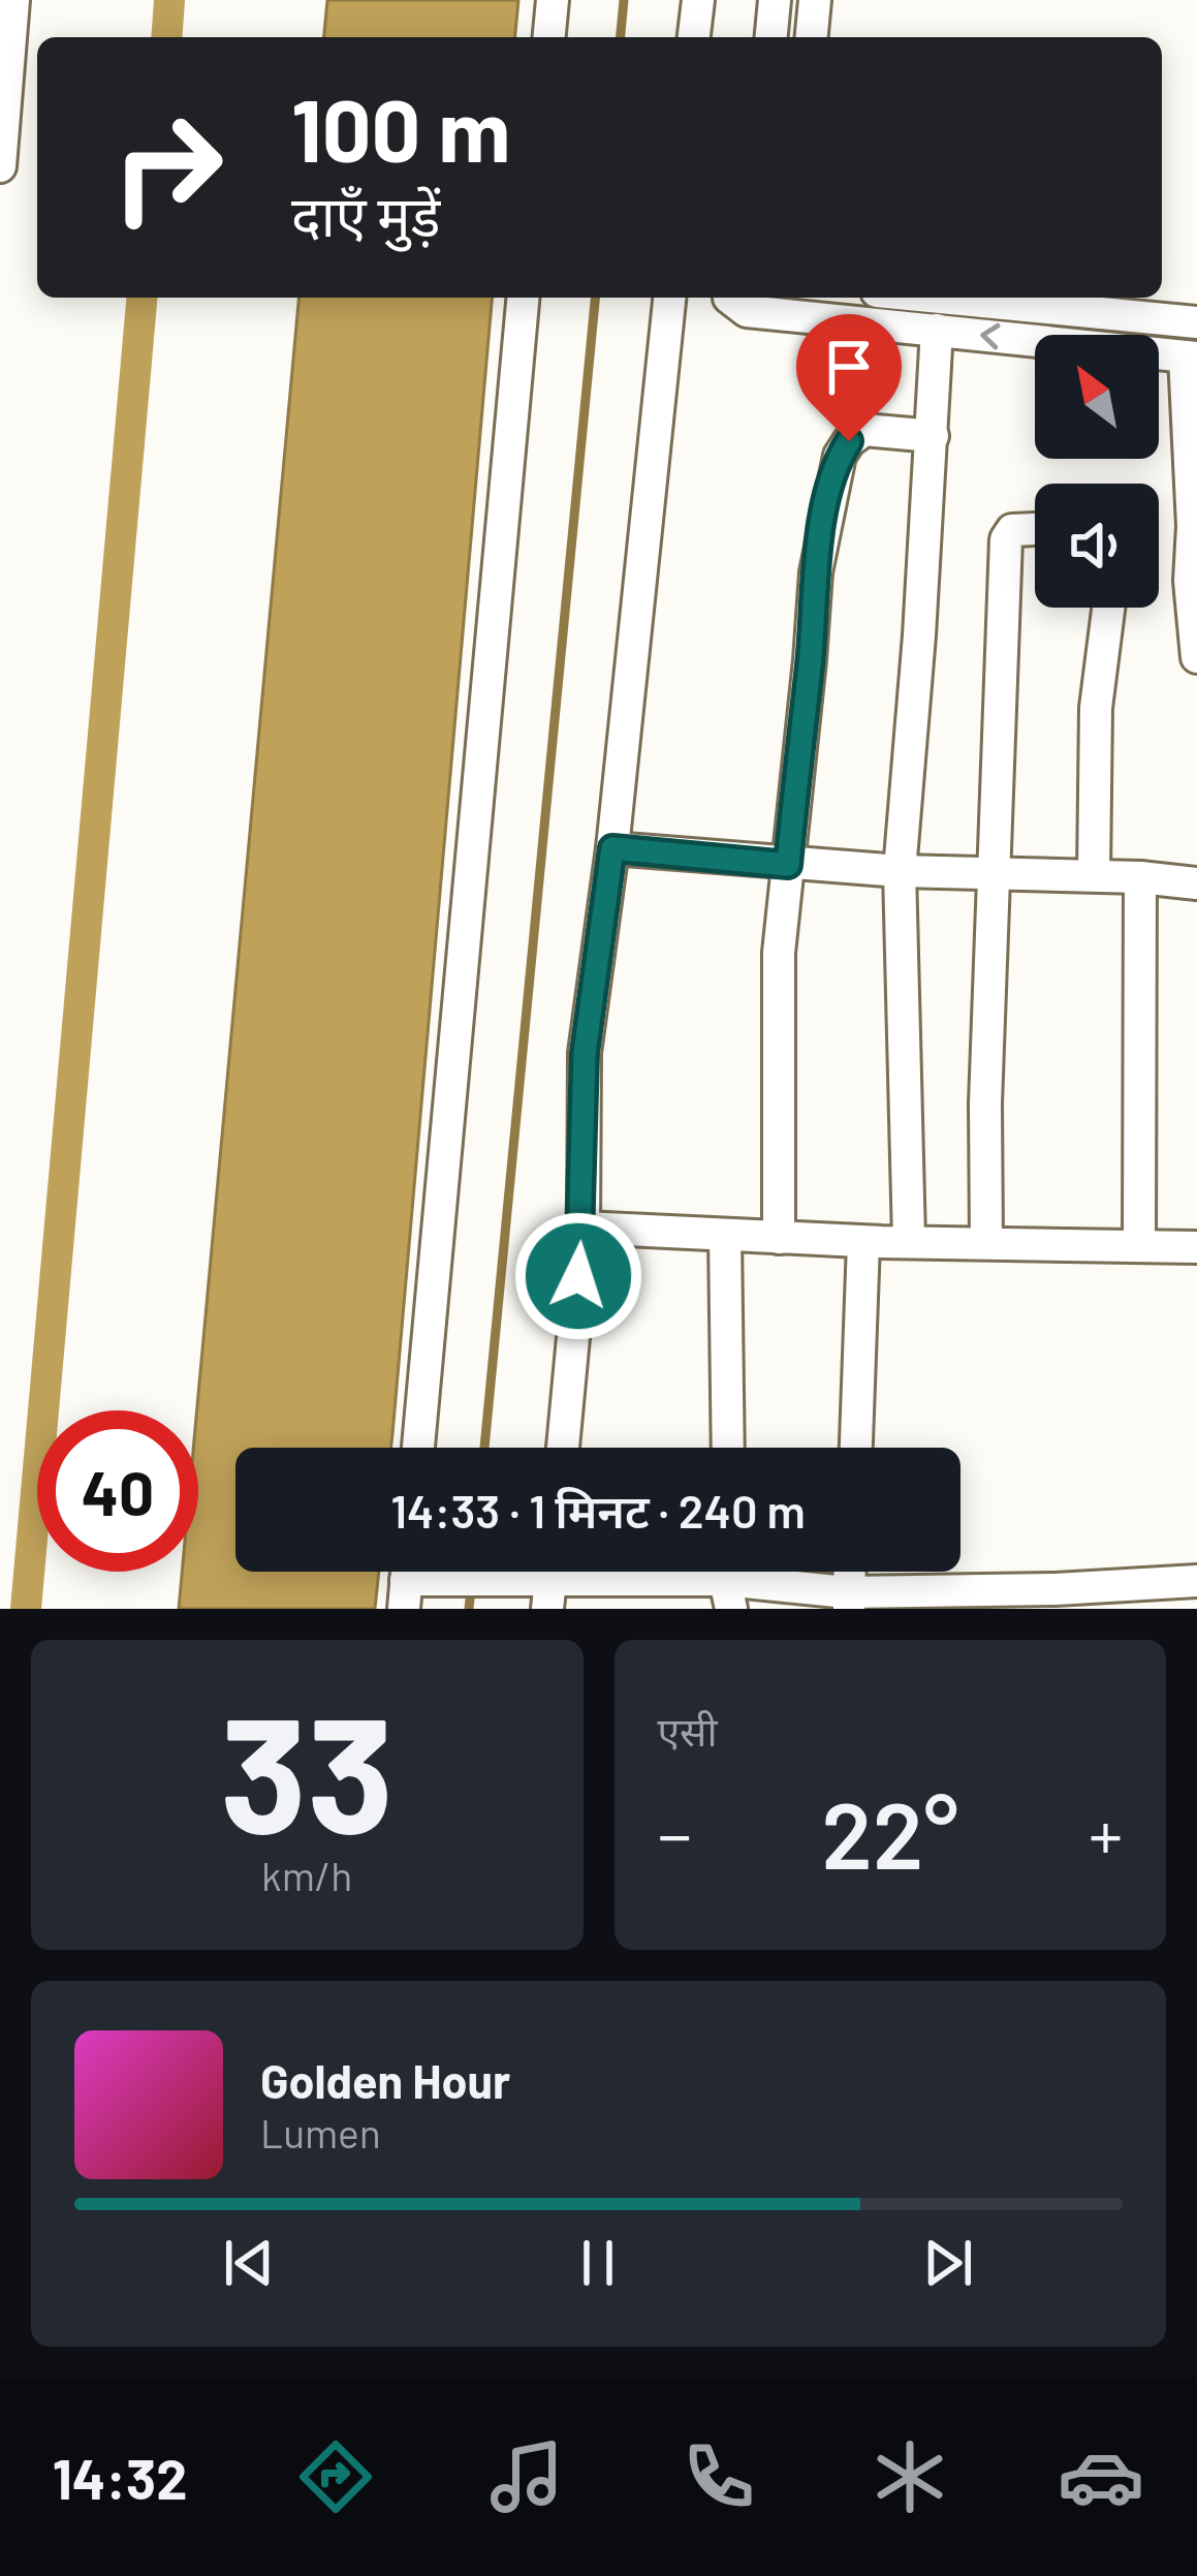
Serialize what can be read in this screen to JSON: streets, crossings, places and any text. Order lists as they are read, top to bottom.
{
  "north": "top left",
  "page": {
    "turn": ["100 m", "दाएँ मुड़ें"],
    "limit": "40",
    "trip": "14:33 · 1 मिनट · 240 m",
    "tile": [
      ["33", "km/h"],
      "एसी"
    ],
    "heat": ["−", "22°", "+"],
    "song": ["Golden Hour", "Lumen"],
    "tabs": "14:32"
  }
}
